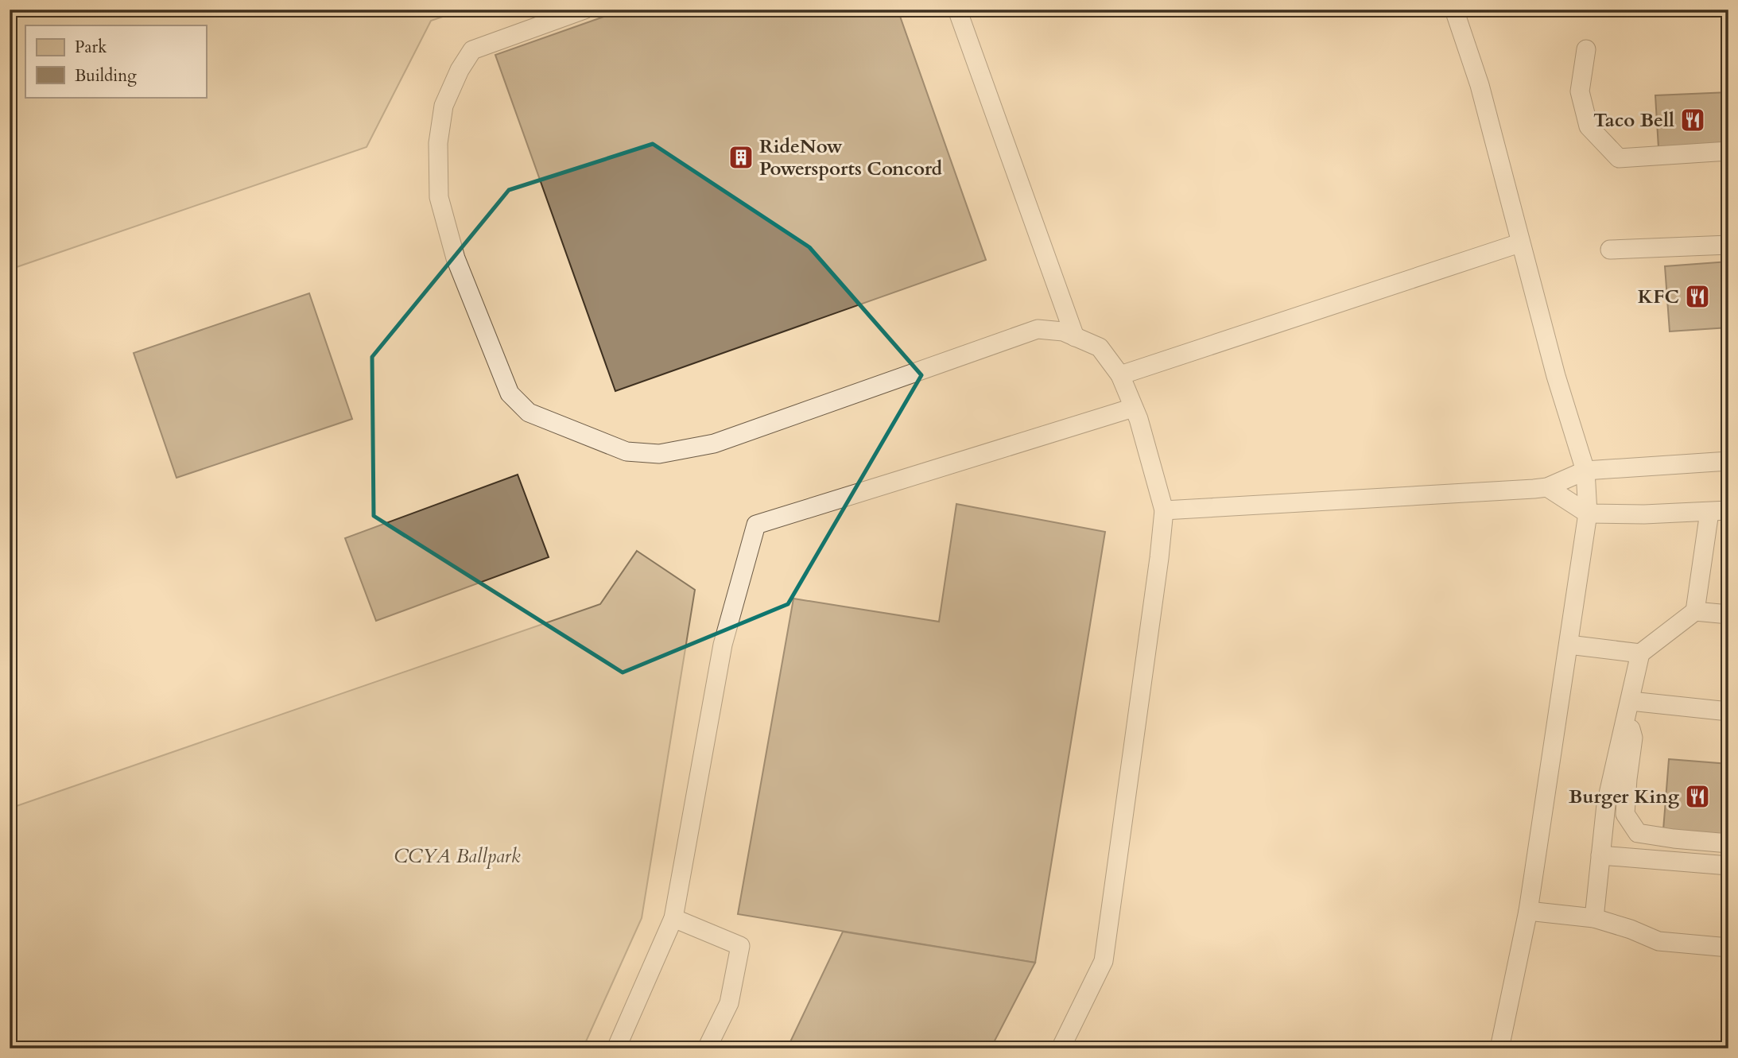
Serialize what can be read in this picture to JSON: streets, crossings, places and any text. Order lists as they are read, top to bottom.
{
  "parks": ["CCYA Ballpark"],
  "places": {
    "restaurant": ["Taco Bell", "KFC", "Burger King"],
    "building": ["RideNow Powersports Concord"]
  },
  "legend": ["Park", "Building"]
}
